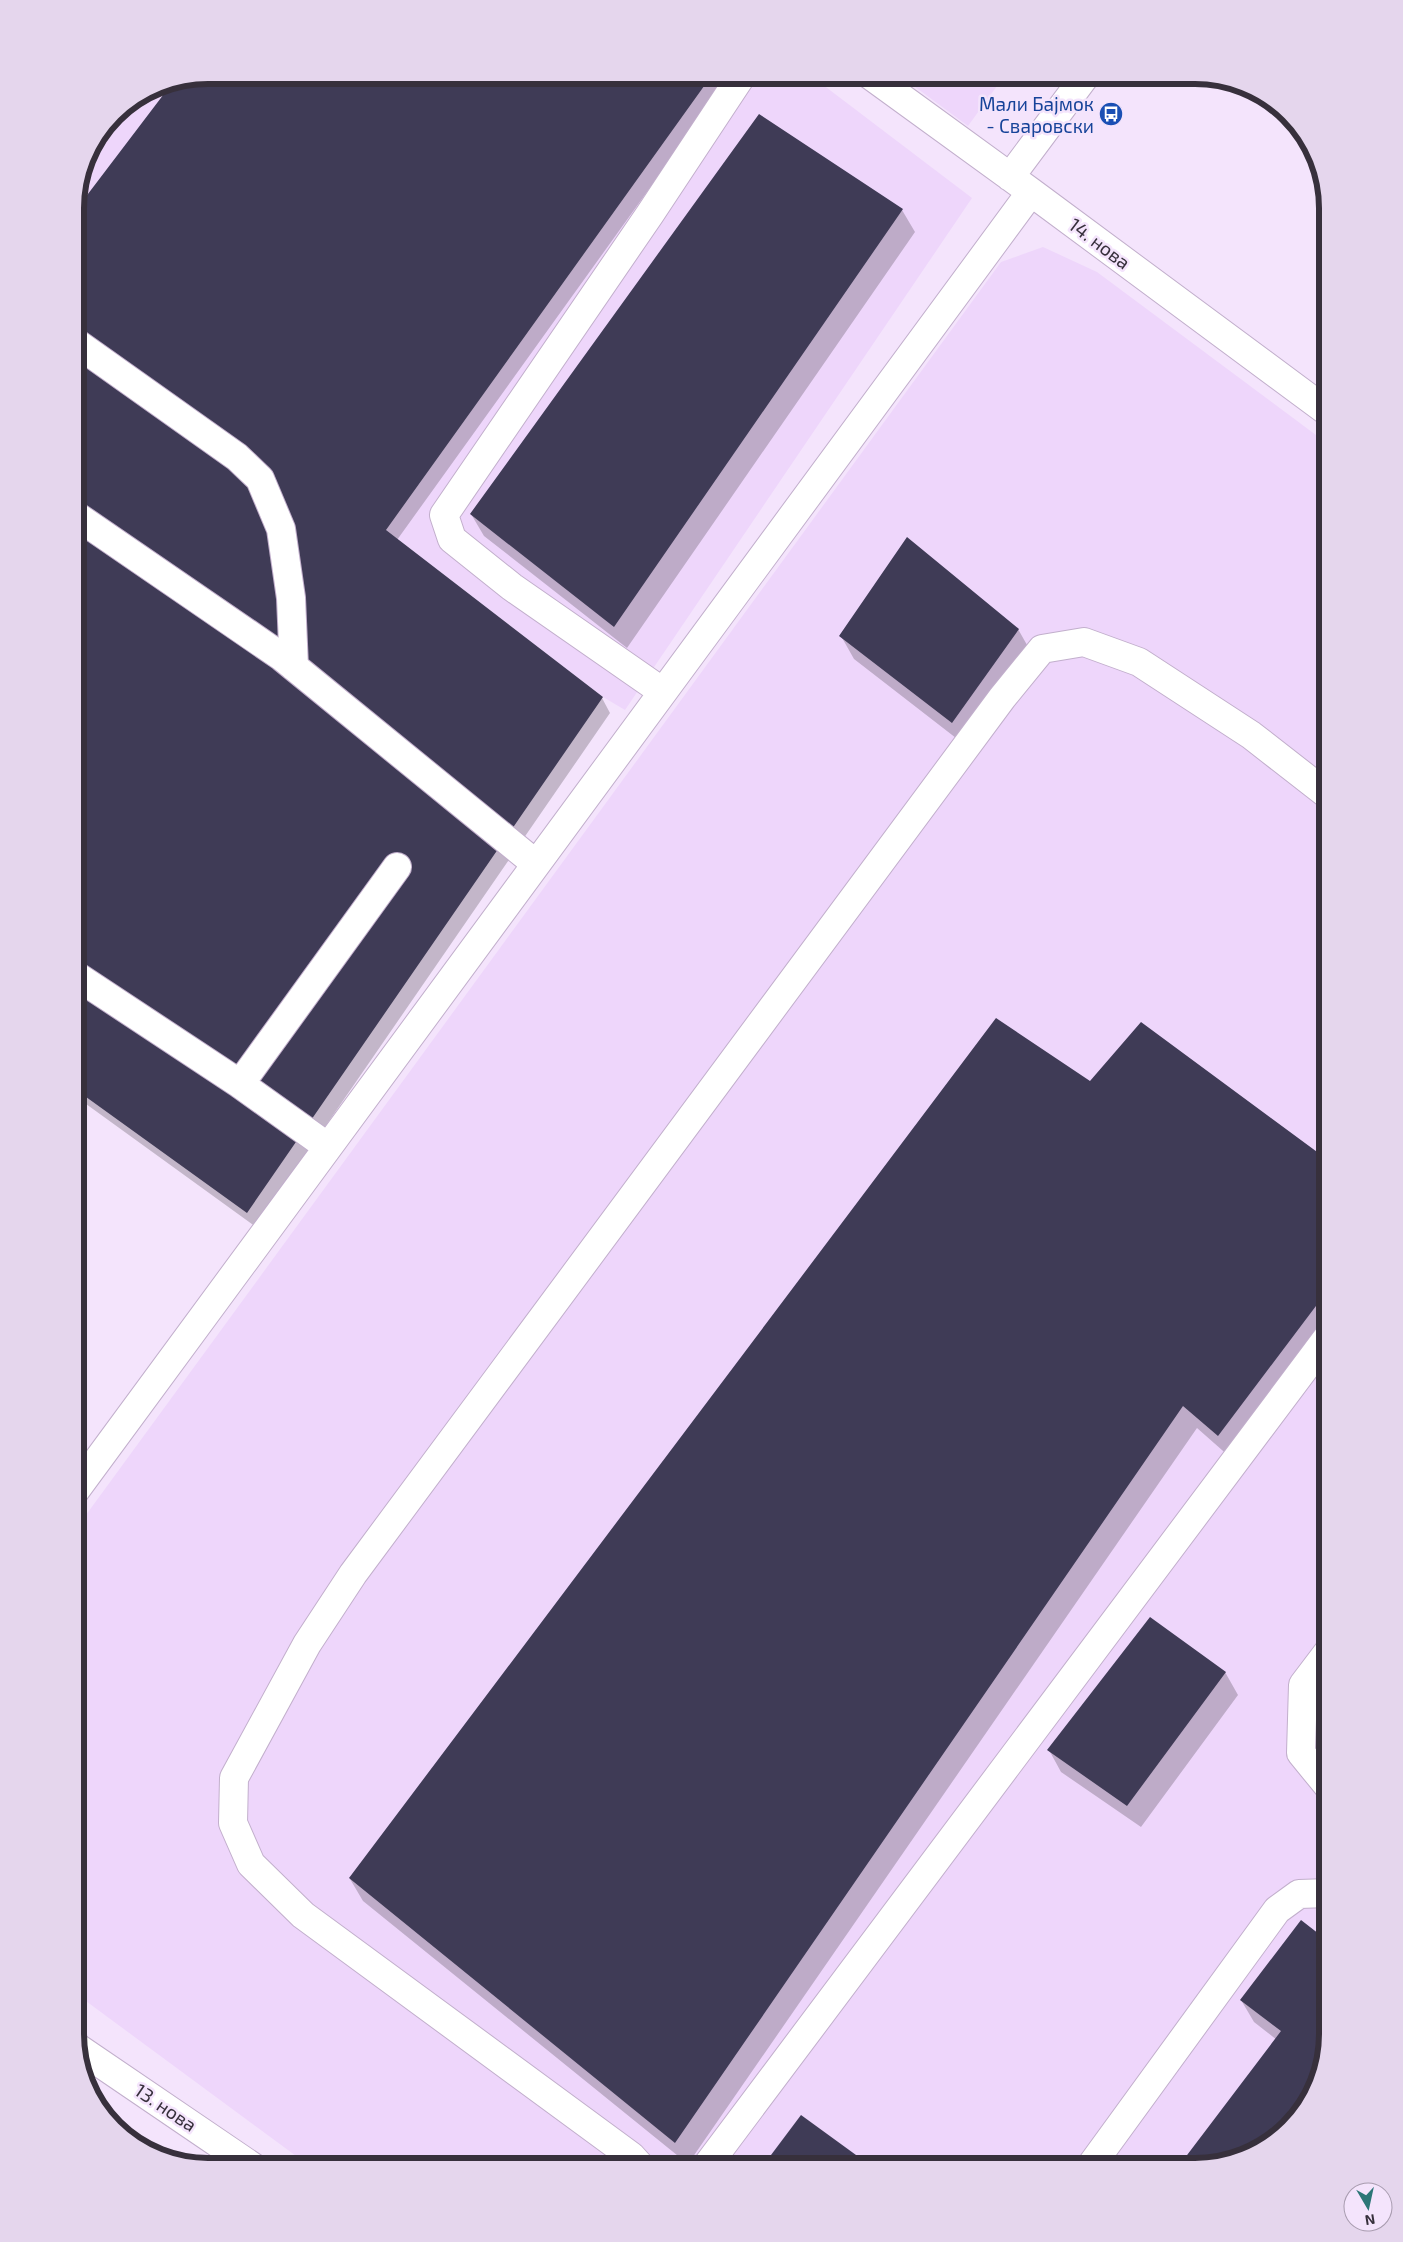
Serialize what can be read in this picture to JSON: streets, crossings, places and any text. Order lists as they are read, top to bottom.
{
  "streets": {
    "lane": ["14. нова", "13. нова"]
  },
  "places": {
    "bus stop": ["Мали Бајмок - Сваровски"]
  },
  "north": "bottom"
}
